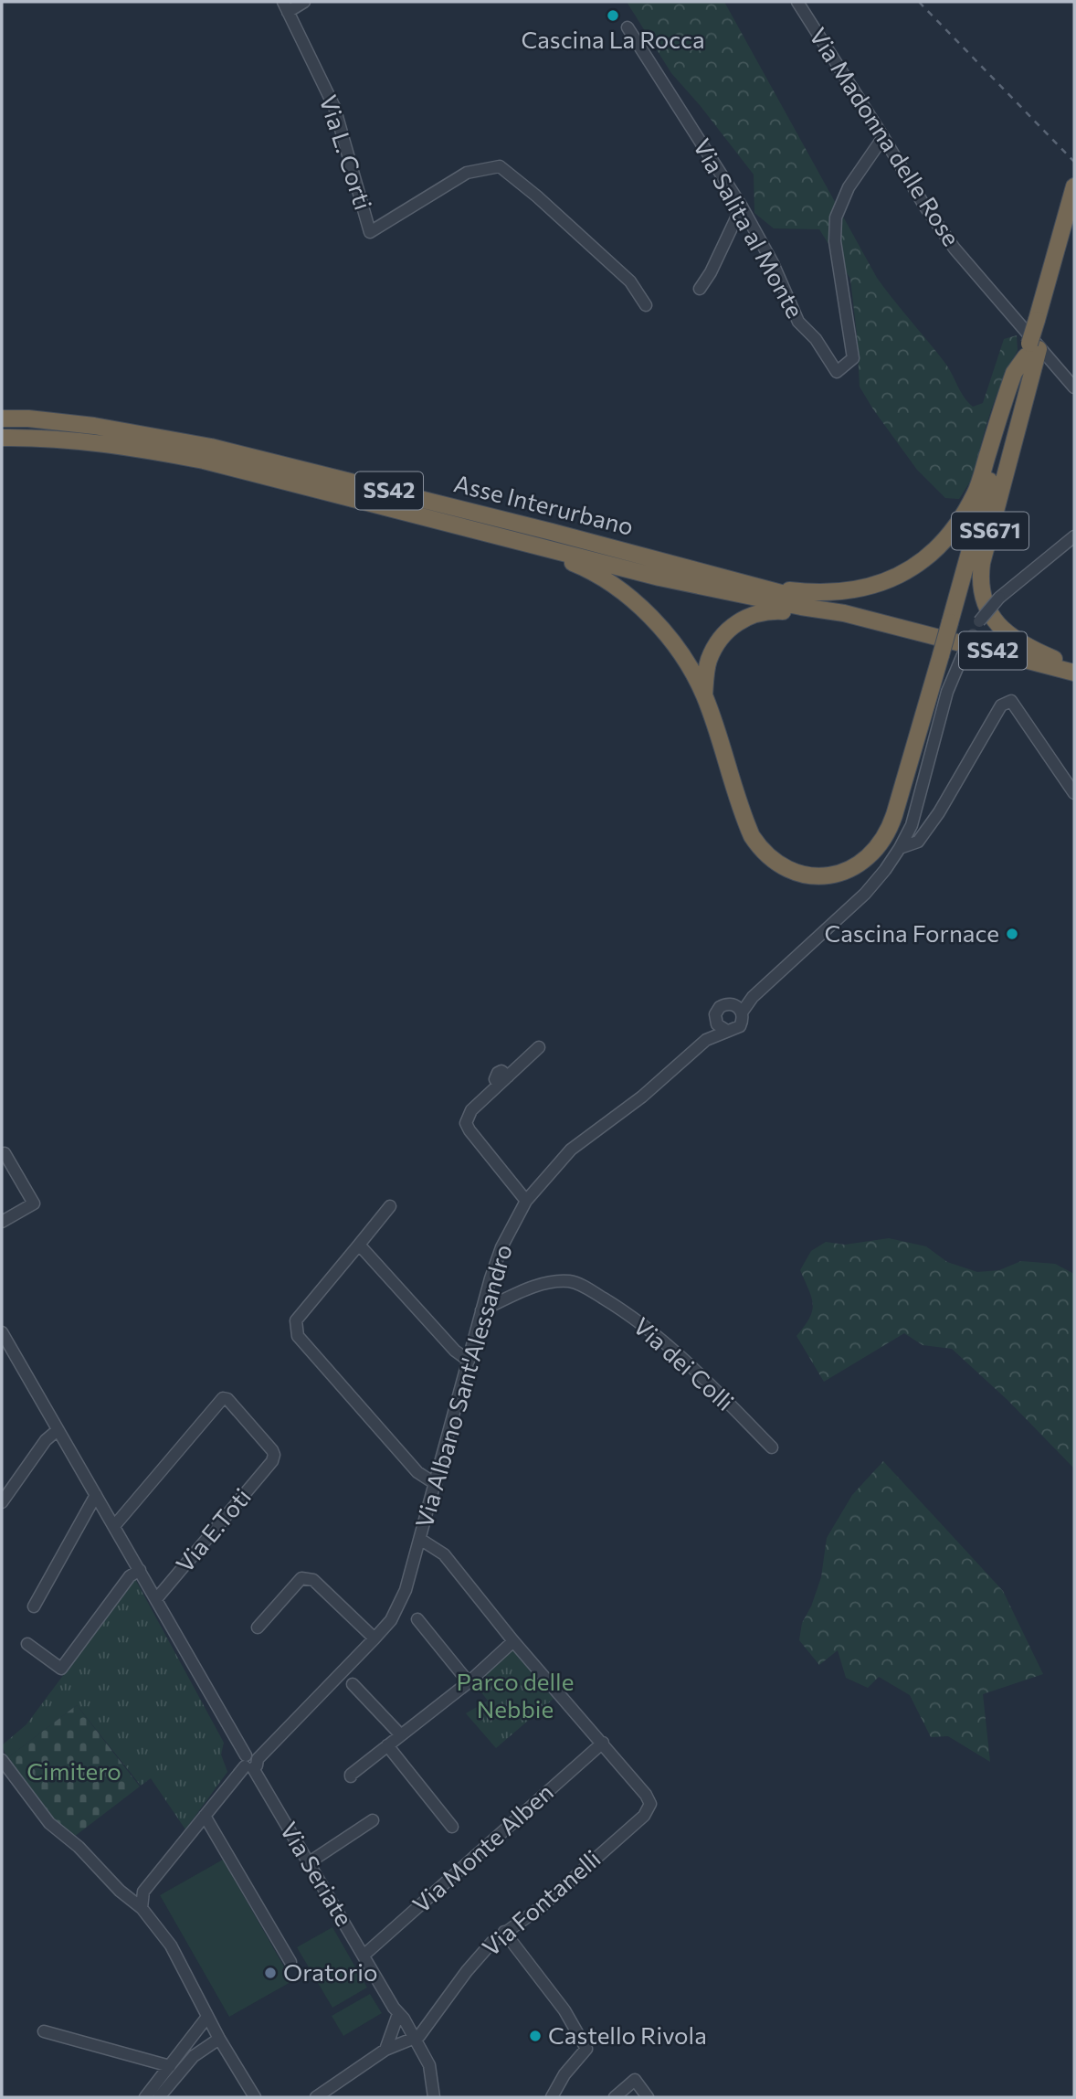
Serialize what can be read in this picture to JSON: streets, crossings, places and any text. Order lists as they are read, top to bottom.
{
  "streets": {
    "highway": ["SS42", "Asse Interurbano", "SS671"],
    "street": [
      "Via Madonna delle Rose",
      "Via L. Corti",
      "Via Salita al Monte",
      "Via dei Colli",
      "Via Albano Sant'Alessandro",
      "Via E.Toti",
      "Via Monte Alben",
      "Via Seriate",
      "Via Fontanelli"
    ]
  },
  "crossings": [
    ["Via Madonna delle Rose", "Via Salita al Monte"],
    ["SS42", "Asse Interurbano"],
    ["SS42", "SS671"],
    ["Via dei Colli", "Via Albano Sant'Alessandro"],
    ["Via Albano Sant'Alessandro", "Via Seriate"],
    ["Via E.Toti", "Via Seriate"],
    ["Via Monte Alben", "Via Seriate"],
    ["Via Monte Alben", "Via Fontanelli"],
    ["Via Seriate", "Via Fontanelli"]
  ],
  "parks": ["Parco delle Nebbie", "Cimitero"],
  "places": [
    "Cascina La Rocca",
    "Cascina Fornace",
    "Oratorio",
    "Castello Rivola"
  ]
}
